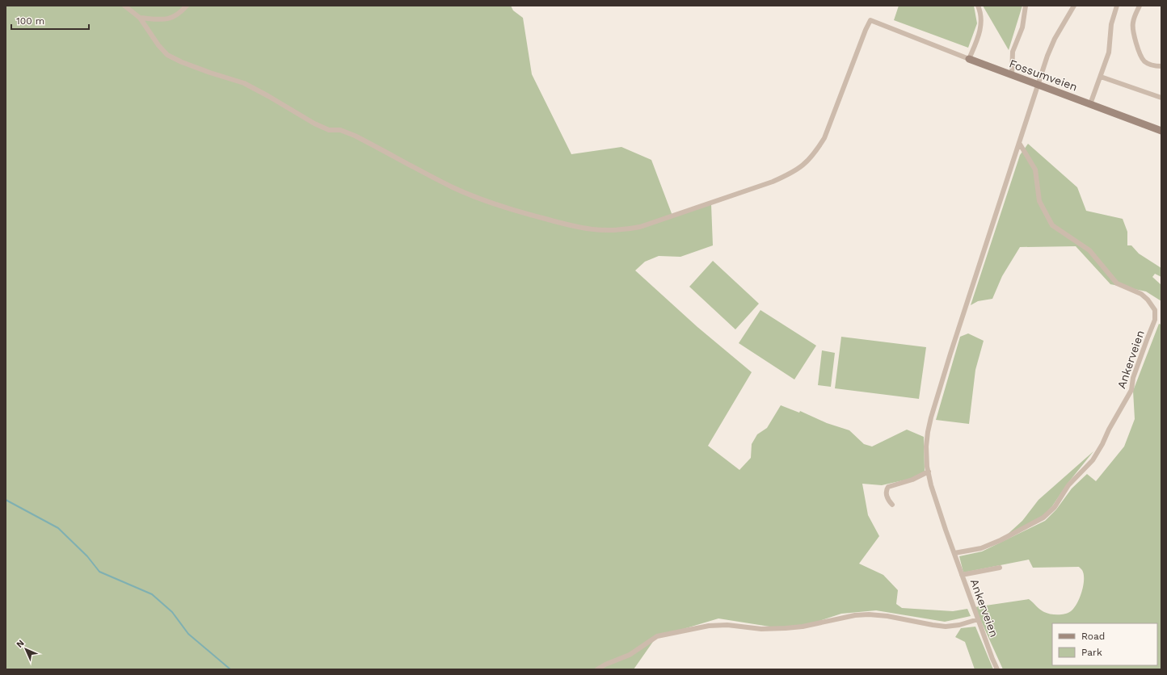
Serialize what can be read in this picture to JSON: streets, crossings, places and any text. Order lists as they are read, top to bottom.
{
  "streets": {
    "street": ["Fossumveien", "Ankerveien"]
  },
  "crossings": [
    ["Fossumveien", "Ankerveien"]
  ],
  "legend": ["Road", "Park"],
  "scale_bar": "100 m",
  "north": "top left"
}
